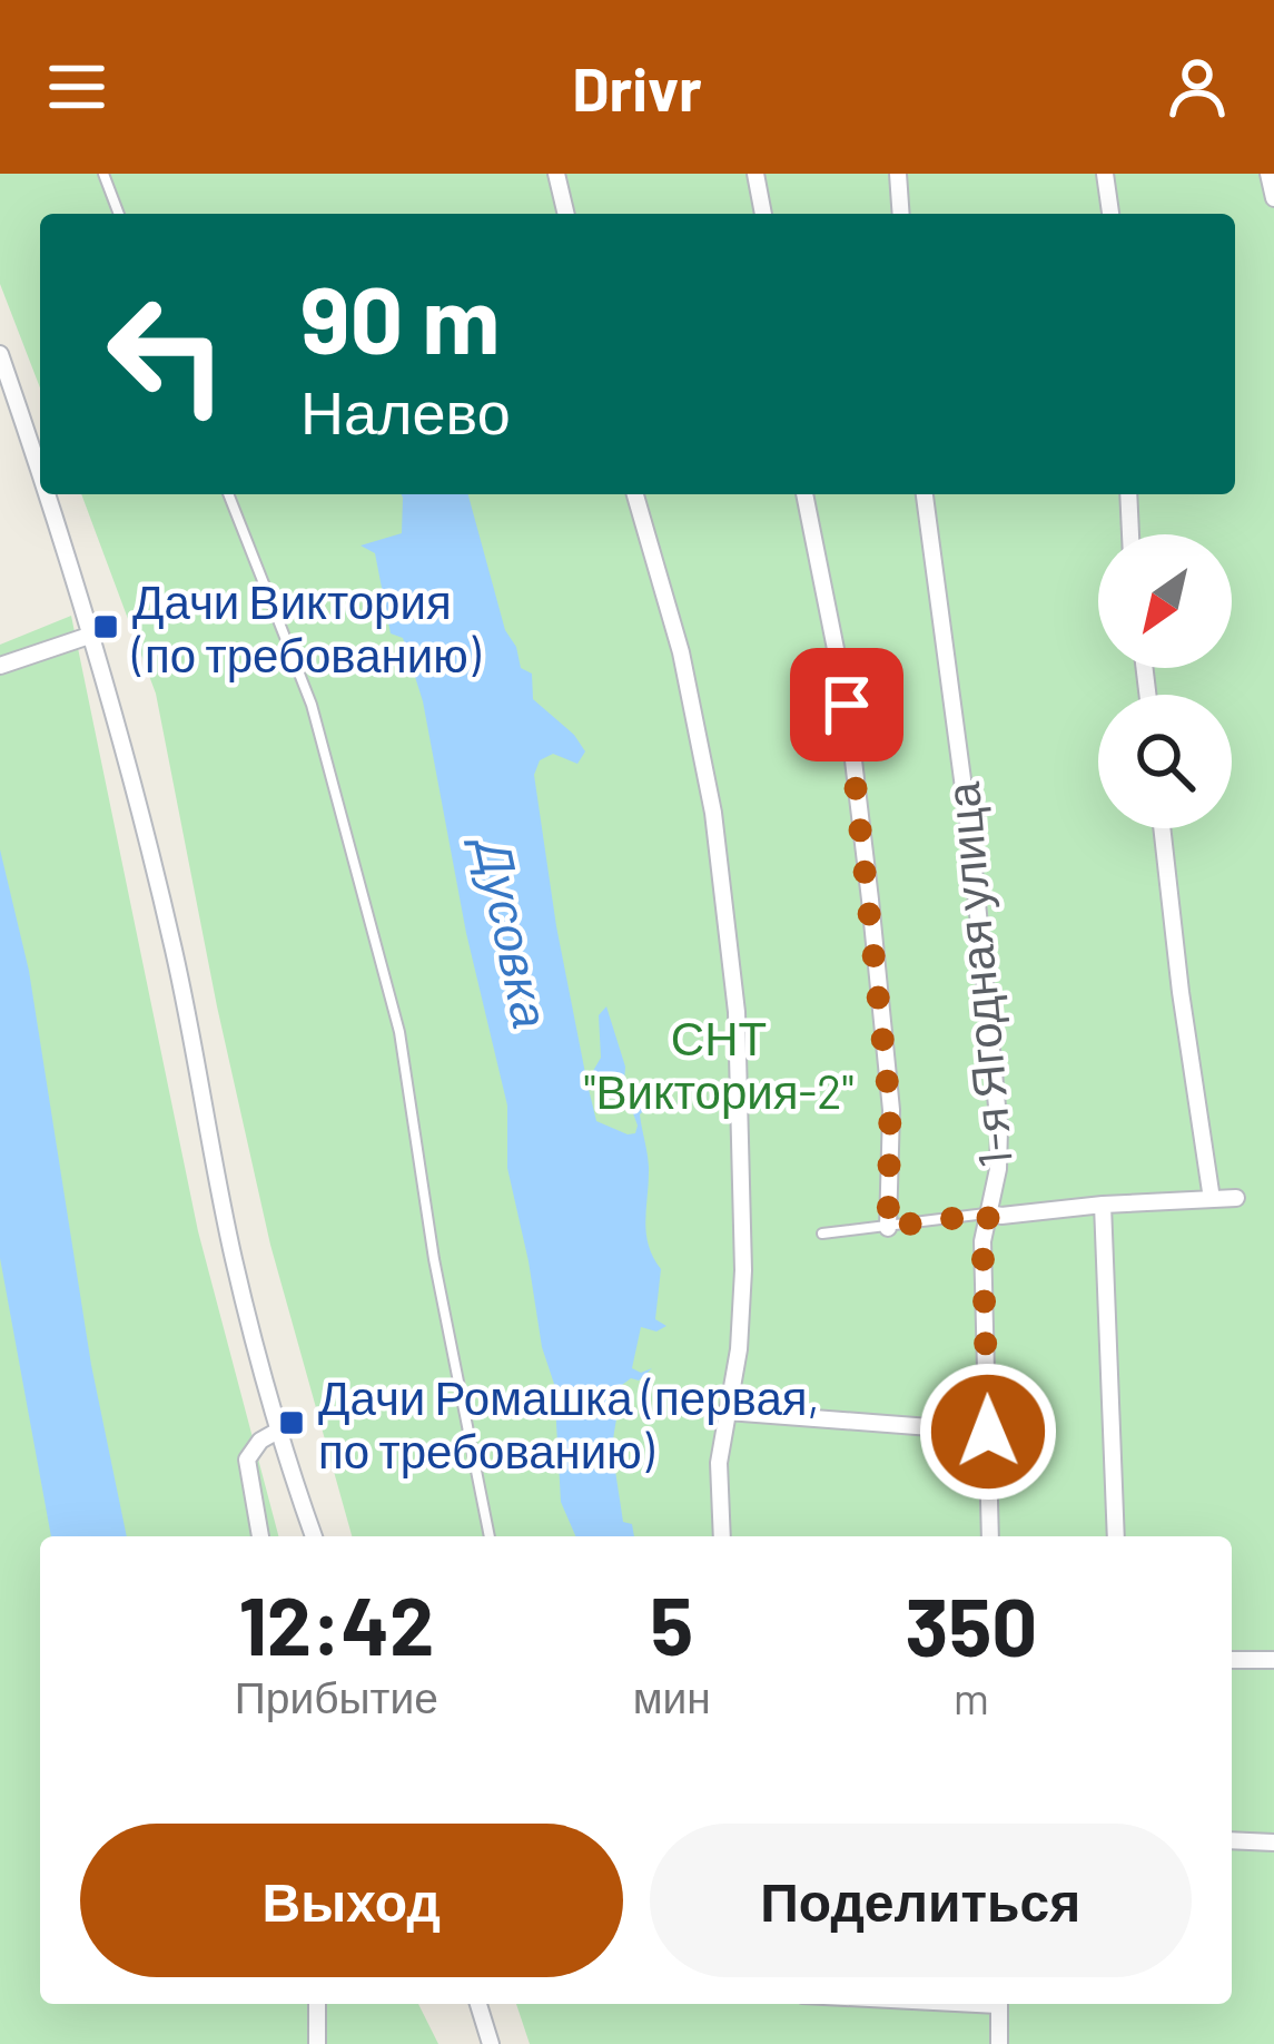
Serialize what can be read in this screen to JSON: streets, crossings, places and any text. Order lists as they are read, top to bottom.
{
  "streets": {
    "street": ["1-я Ягодная улица"]
  },
  "water": ["Дусовка"],
  "parks": ["СНТ \"Виктория-2\""],
  "places": {
    "transit": ["Дачи Виктория (по требованию)", "Дачи Ромашка (первая, по требованию)"]
  },
  "north": "bottom left",
  "page": {
    "header": "Drivr",
    "turn": ["90 m", "Налево"],
    "eta": [
      "12:42",
      "Прибытие",
      "5",
      "мин",
      "350",
      "m"
    ],
    "buttons": ["Выход", "Поделиться"]
  }
}
